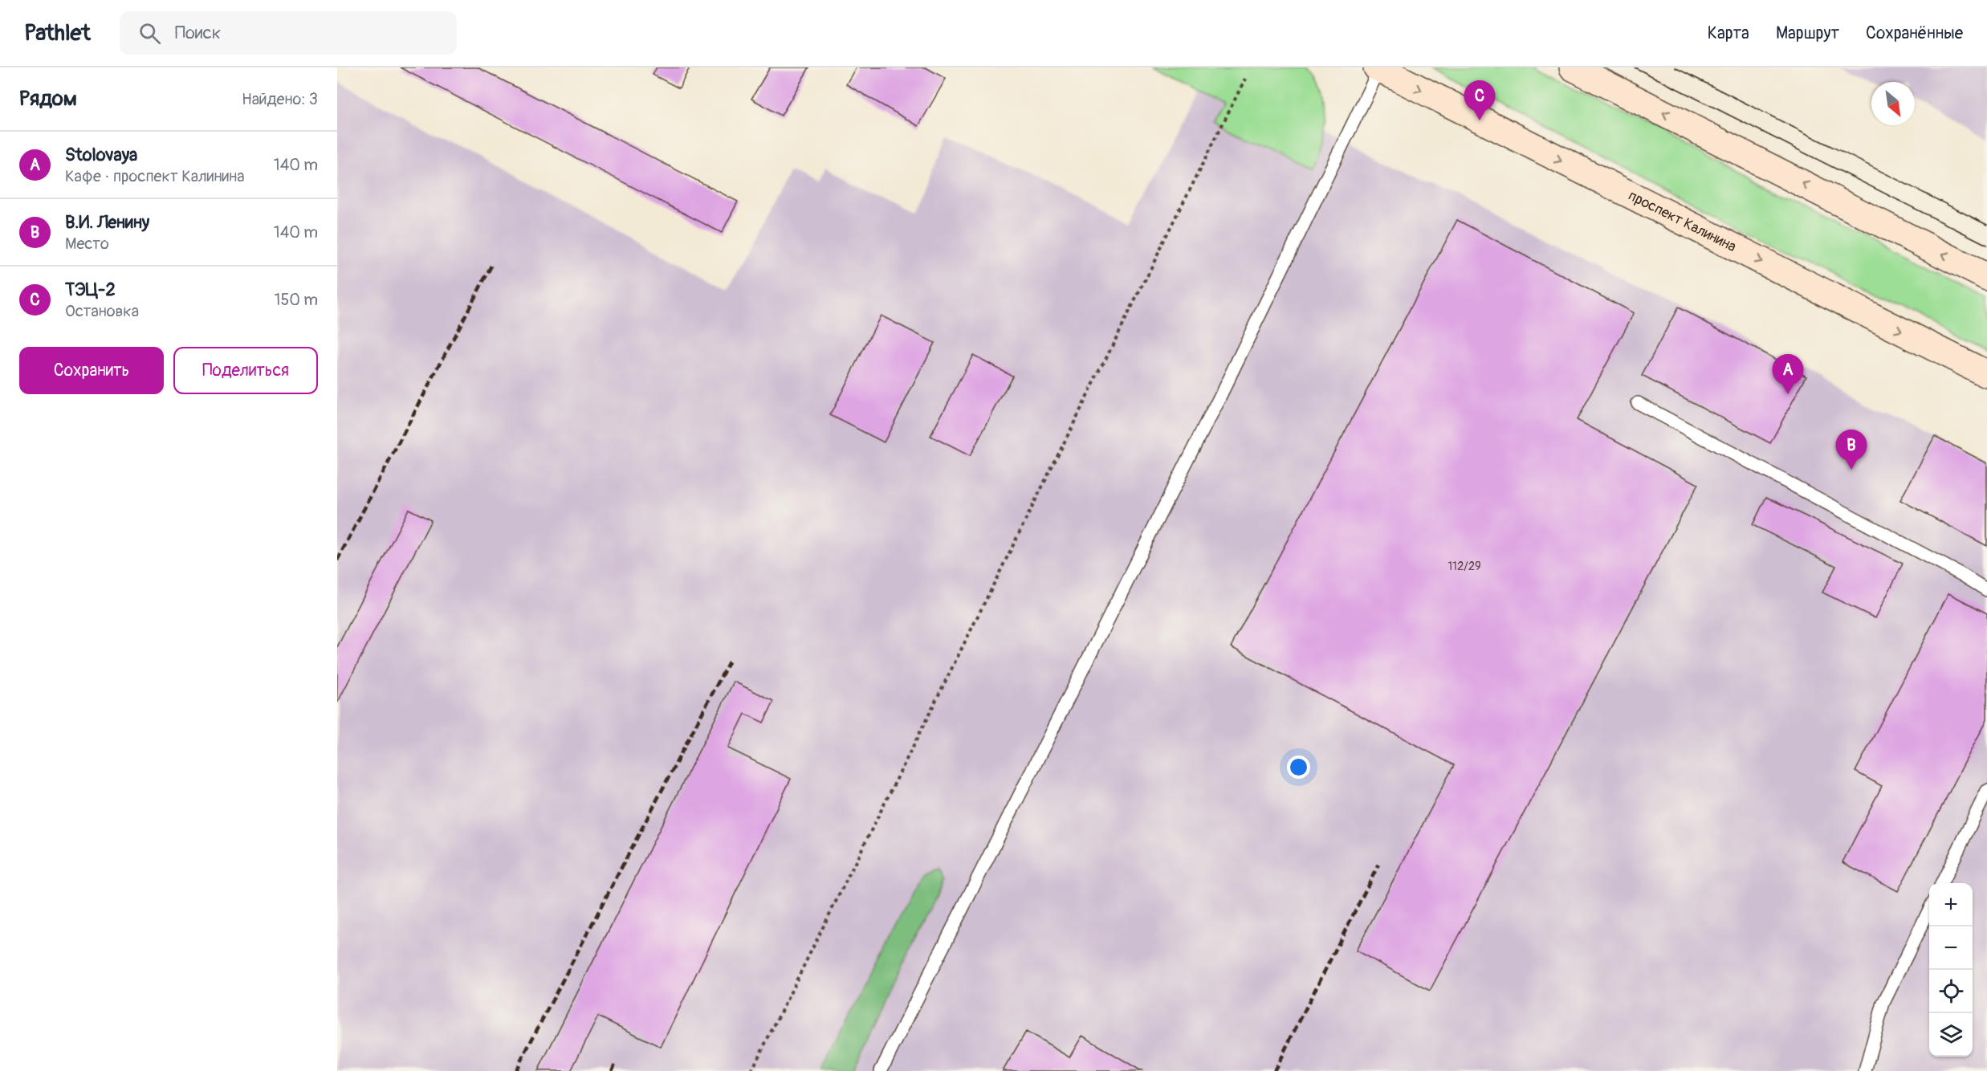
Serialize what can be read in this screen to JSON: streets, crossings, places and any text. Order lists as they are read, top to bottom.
{
  "streets": {
    "main road": ["проспект Калинина"]
  },
  "house_numbers": ["112/29"],
  "north": "bottom right",
  "page": {
    "header": "Pathlet",
    "search": "Поиск",
    "nav": ["Карта", "Маршрут", "Сохранённые"],
    "heading": ["Рядом", "Найдено: 3"],
    "pins": ["C", "A", "B"],
    "list": [
      {
        "mark": "A",
        "name": "Stolovaya",
        "note": "Кафе · проспект Калинина",
        "value": "140 m"
      },
      {
        "mark": "B",
        "name": "В.И. Ленину",
        "note": "Место",
        "value": "140 m"
      },
      {
        "mark": "C",
        "name": "ТЭЦ-2",
        "note": "Остановка",
        "value": "150 m"
      }
    ],
    "buttons": ["Сохранить", "Поделиться"],
    "map_buttons": ["+", "−"]
  }
}
